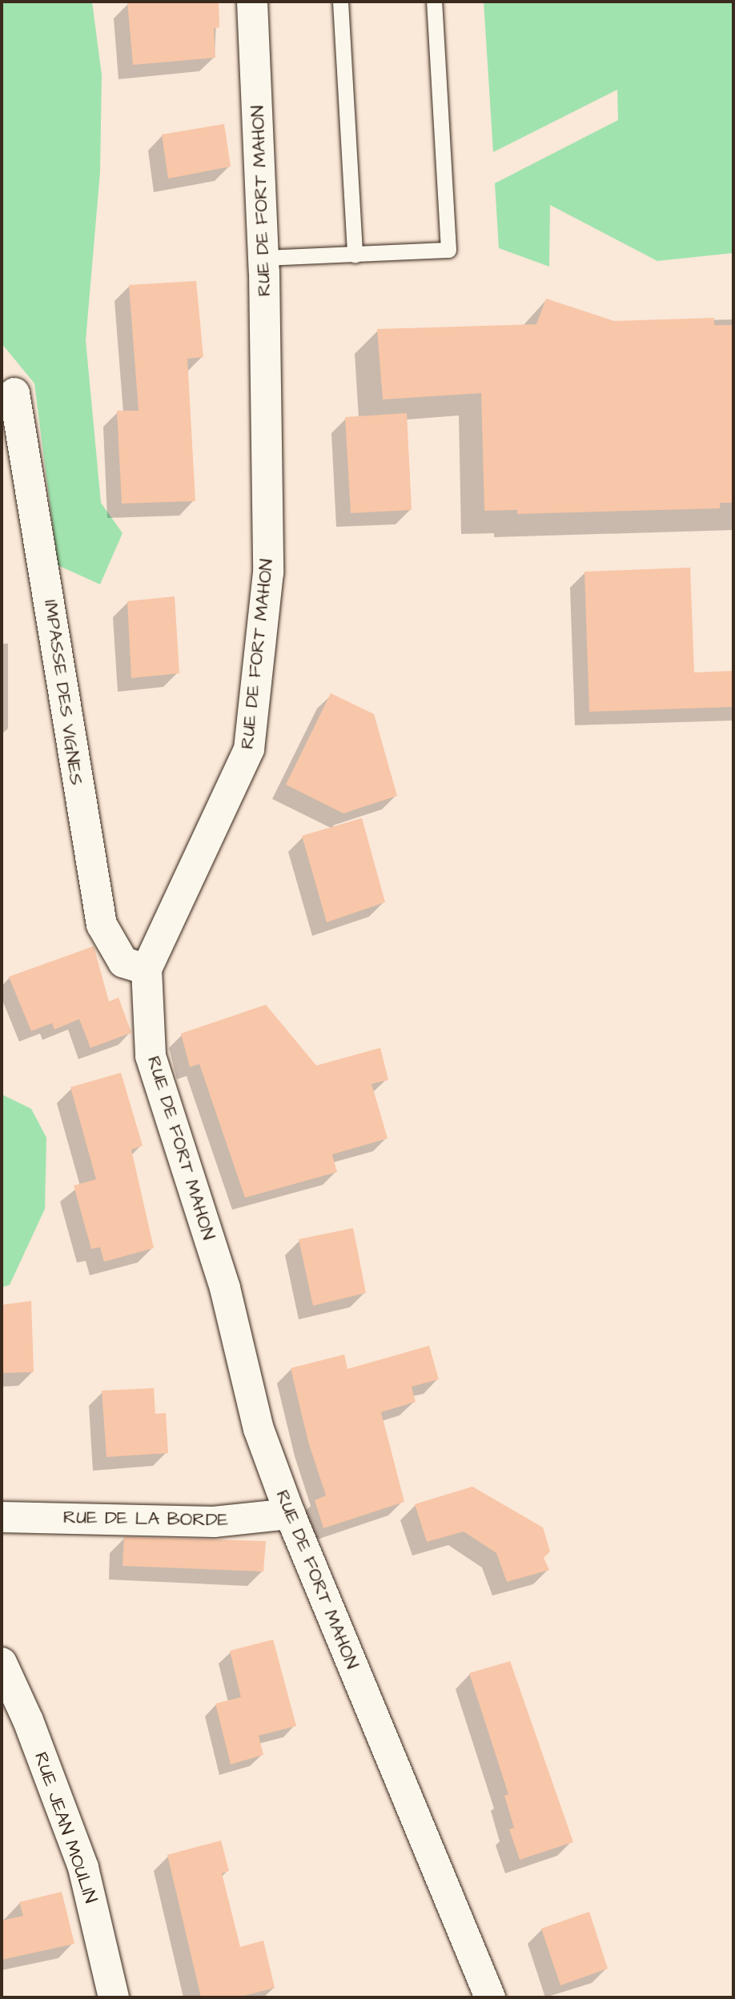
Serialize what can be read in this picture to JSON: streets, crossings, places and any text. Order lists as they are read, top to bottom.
{
  "streets": {
    "street": [
      "RUE DE FORT MAHON",
      "IMPASSE DES VIGNES",
      "RUE DE LA BORDE",
      "RUE JEAN MOULIN"
    ]
  },
  "crossings": [
    ["RUE DE FORT MAHON", "IMPASSE DES VIGNES"],
    ["RUE DE FORT MAHON", "RUE DE LA BORDE"]
  ]
}
